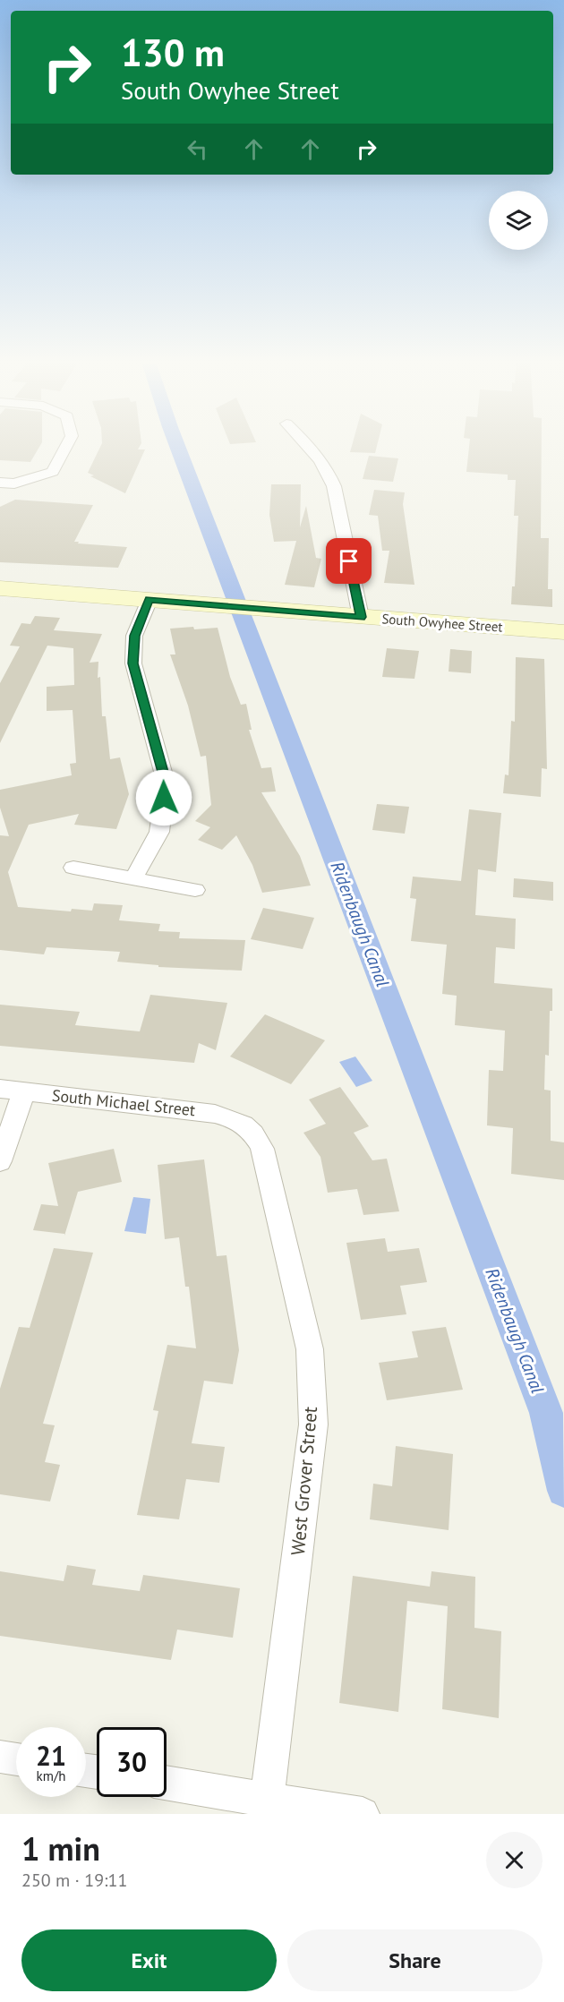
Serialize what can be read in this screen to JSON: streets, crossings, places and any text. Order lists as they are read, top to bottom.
{
  "streets": {
    "street": ["South Owyhee Street", "South Michael Street", "West Grover Street"]
  },
  "crossings": [
    ["South Michael Street", "West Grover Street"]
  ],
  "water": ["Ridenbaugh Canal"],
  "page": {
    "turn": ["130 m", "South Owyhee Street"],
    "speed": "21 km/h",
    "limit": "30",
    "heading": ["1 min", "250 m · 19:11"],
    "buttons": ["Exit", "Share"]
  }
}
